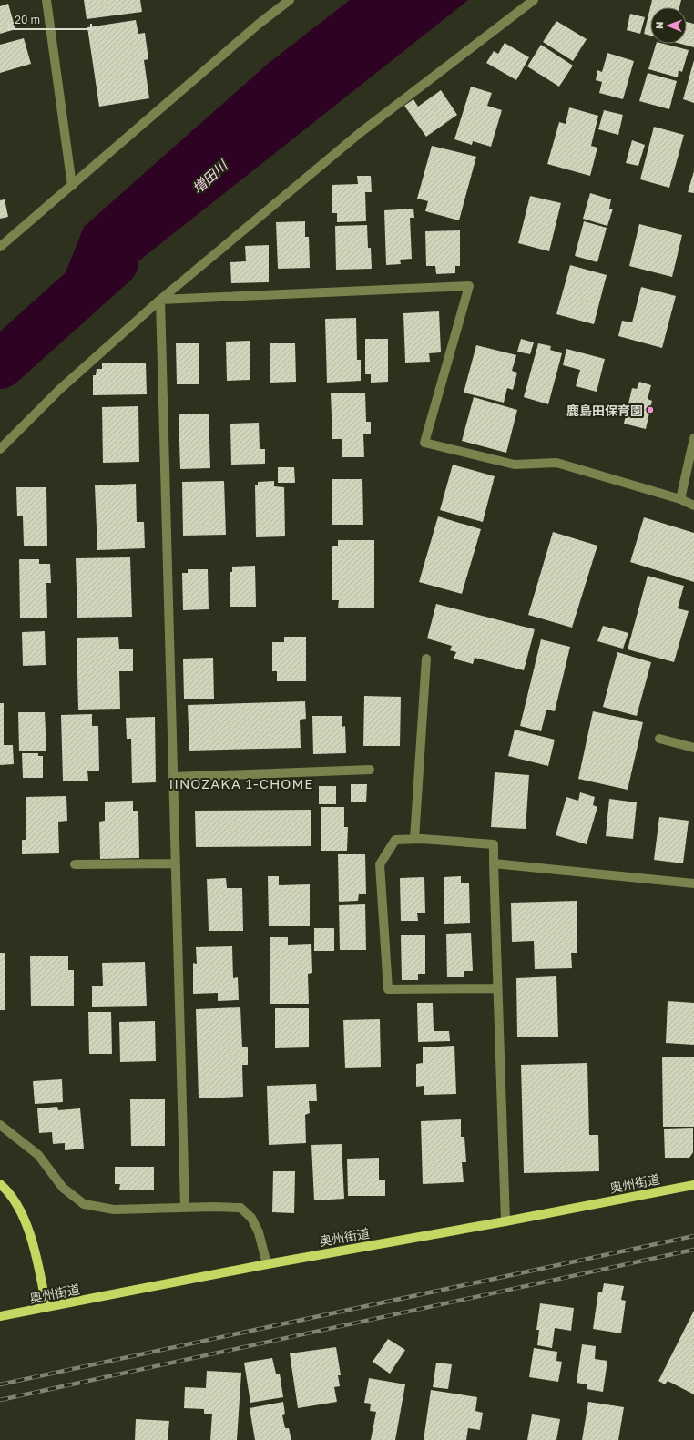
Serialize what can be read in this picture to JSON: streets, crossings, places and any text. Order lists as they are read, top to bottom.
{
  "streets": {
    "main road": ["奥州街道"]
  },
  "districts": ["IINOZAKA 1-CHOME"],
  "water": ["増田川"],
  "places": ["鹿島田保育園"],
  "scale_bar": "20 m",
  "north": "left"
}
